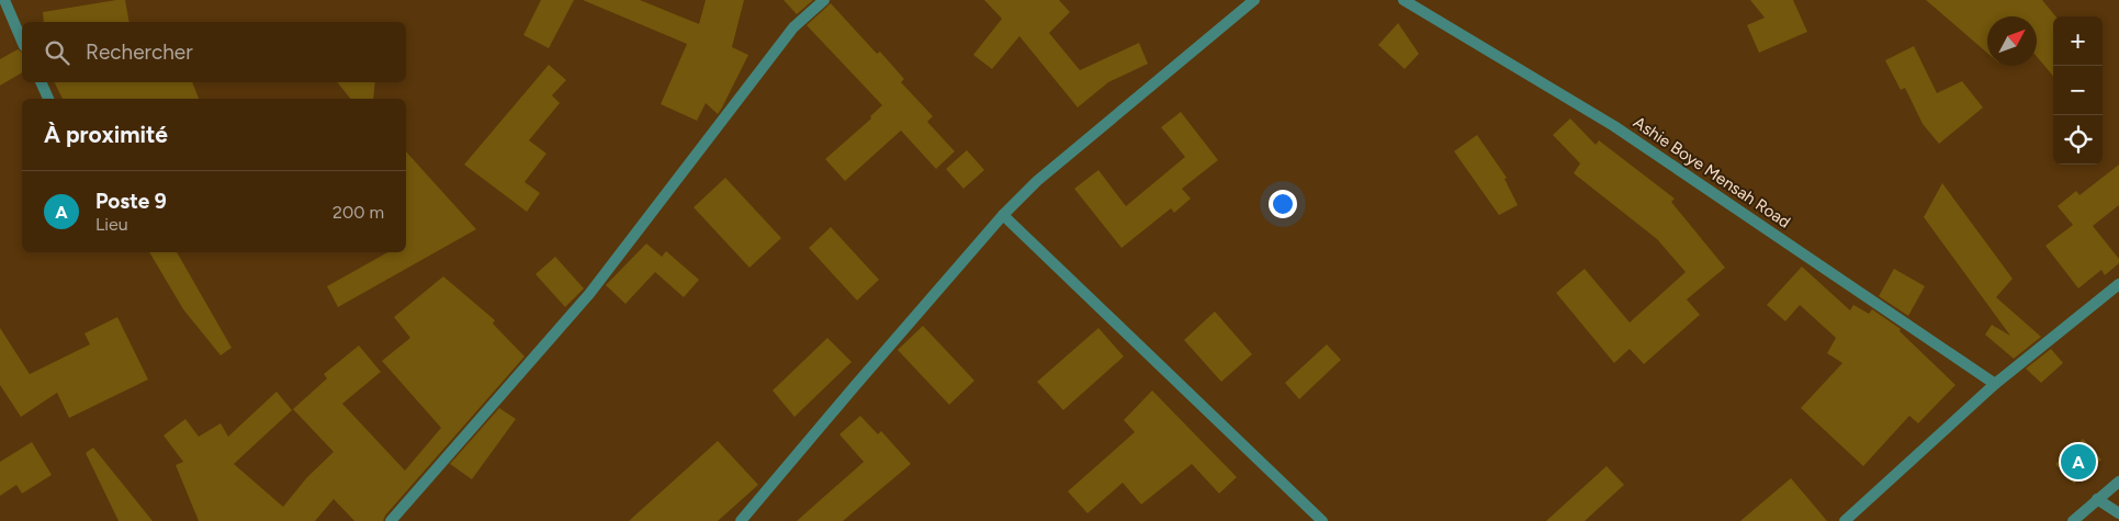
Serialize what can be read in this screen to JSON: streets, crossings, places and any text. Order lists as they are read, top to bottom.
{
  "streets": {
    "street": ["Ashie Boye Mensah Road"]
  },
  "north": "top right",
  "page": {
    "map_buttons": ["+", "−"],
    "search": "Rechercher",
    "heading": "À proximité",
    "list": [
      {
        "mark": "A",
        "name": "Poste 9",
        "note": "Lieu",
        "value": "200 m"
      }
    ],
    "pins": "A"
  }
}
